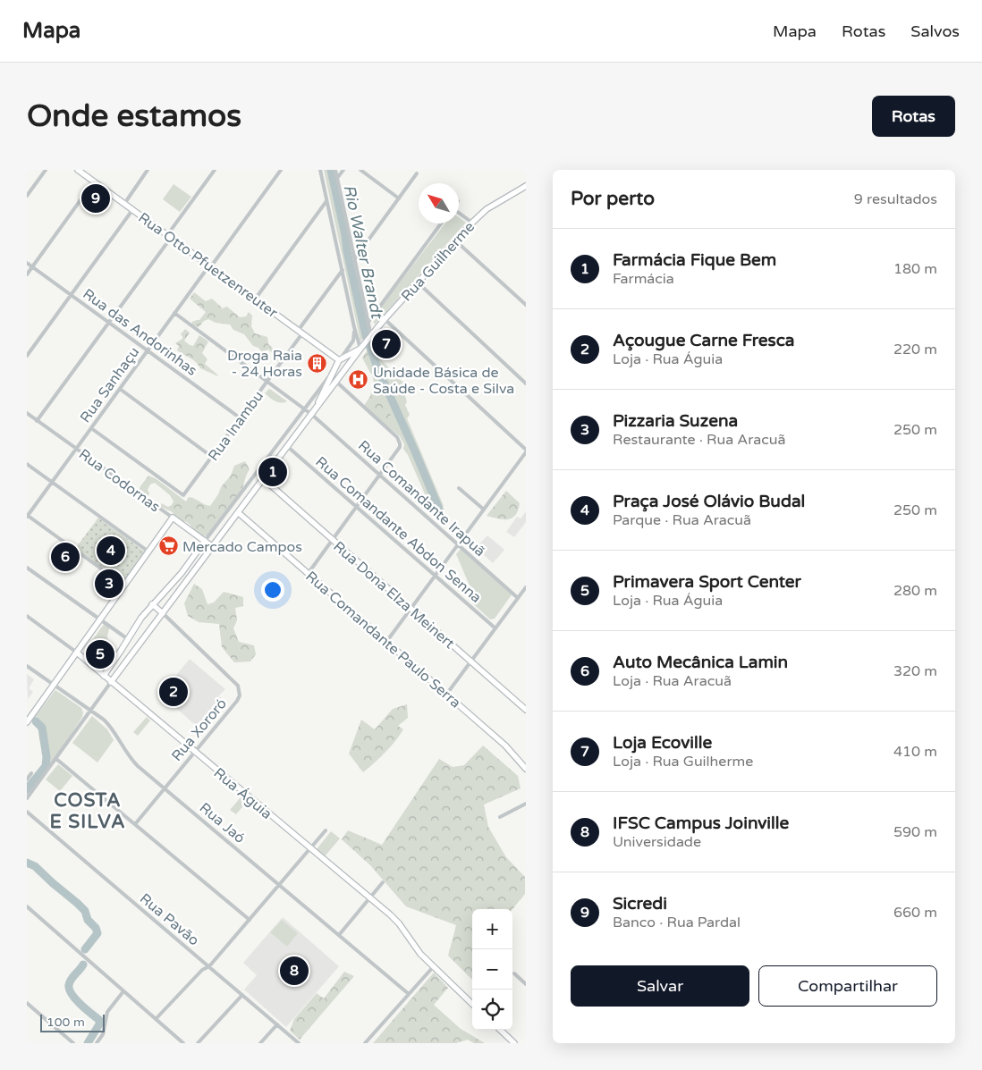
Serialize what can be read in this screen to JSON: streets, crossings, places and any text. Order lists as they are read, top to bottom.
{
  "streets": {
    "street": [
      "Rua Guilherme",
      "Rua Otto Pfuetzenreuter",
      "Rua das Andorinhas",
      "Rua Sanhaçu",
      "Rua Inambu",
      "Rua Codornas",
      "Rua Comandante Irapuã",
      "Rua Comandante Abdon Senna",
      "Rua Dona Elza Meinert",
      "Rua Comandante Paulo Serra",
      "Rua Xororó",
      "Rua Águia",
      "Rua Jaó",
      "Rua Pavão"
    ]
  },
  "crossings": [
    ["Rua Guilherme", "Rua Otto Pfuetzenreuter"],
    ["Rua Guilherme", "Rua Comandante Irapuã"],
    ["Rua Otto Pfuetzenreuter", "Rua Sanhaçu"],
    ["Rua Otto Pfuetzenreuter", "Rua Inambu"],
    ["Rua das Andorinhas", "Rua Sanhaçu"],
    ["Rua das Andorinhas", "Rua Inambu"],
    ["Rua Sanhaçu", "Rua Inambu"],
    ["Rua Sanhaçu", "Rua Codornas"],
    ["Rua Sanhaçu", "Rua Comandante Irapuã"],
    ["Rua Inambu", "Rua Comandante Irapuã"],
    ["Rua Xororó", "Rua Águia"],
    ["Rua Xororó", "Rua Jaó"]
  ],
  "districts": ["COSTA E SILVA"],
  "water": ["Rio Walter Brandt"],
  "places": {
    "building": ["Droga Raia - 24 Horas"],
    "hospital": ["Unidade Básica de Saúde - Costa e Silva"],
    "supermarket": ["Mercado Campos"]
  },
  "scale_bar": "100 m",
  "north": "top left",
  "page": {
    "header": "Mapa",
    "nav": ["Mapa", "Rotas", "Salvos"],
    "buttons": [
      "Rotas",
      ["Salvar", "Compartilhar"]
    ],
    "title": "Onde estamos",
    "heading": ["Por perto", "9 resultados"],
    "pins": [
      "9",
      "7",
      "1",
      "4",
      "6",
      "3",
      "5",
      "2",
      "8"
    ],
    "list": [
      {
        "mark": "1",
        "name": "Farmácia Fique Bem",
        "note": "Farmácia",
        "value": "180 m"
      },
      {
        "mark": "2",
        "name": "Açougue Carne Fresca",
        "note": "Loja · Rua Águia",
        "value": "220 m"
      },
      {
        "mark": "3",
        "name": "Pizzaria Suzena",
        "note": "Restaurante · Rua Aracuã",
        "value": "250 m"
      },
      {
        "mark": "4",
        "name": "Praça José Olávio Budal",
        "note": "Parque · Rua Aracuã",
        "value": "250 m"
      },
      {
        "mark": "5",
        "name": "Primavera Sport Center",
        "note": "Loja · Rua Águia",
        "value": "280 m"
      },
      {
        "mark": "6",
        "name": "Auto Mecânica Lamin",
        "note": "Loja · Rua Aracuã",
        "value": "320 m"
      },
      {
        "mark": "7",
        "name": "Loja Ecoville",
        "note": "Loja · Rua Guilherme",
        "value": "410 m"
      },
      {
        "mark": "8",
        "name": "IFSC Campus Joinville",
        "note": "Universidade",
        "value": "590 m"
      },
      {
        "mark": "9",
        "name": "Sicredi",
        "note": "Banco · Rua Pardal",
        "value": "660 m"
      }
    ],
    "map_buttons": ["+", "−"],
    "scale": "100 m"
  }
}
